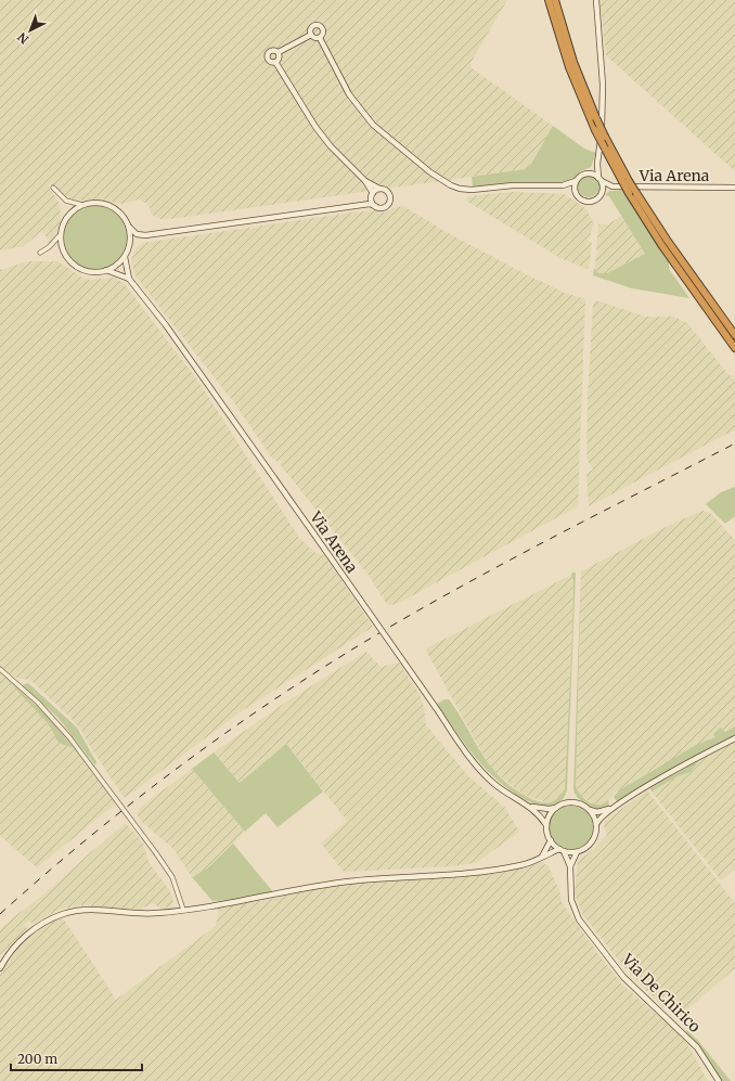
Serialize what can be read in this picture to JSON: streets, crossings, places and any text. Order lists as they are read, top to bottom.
{
  "streets": {
    "street": ["Via Arena", "Via De Chirico"]
  },
  "crossings": [
    ["Via Arena", "Via De Chirico"]
  ],
  "scale_bar": "200 m",
  "north": "bottom left"
}
